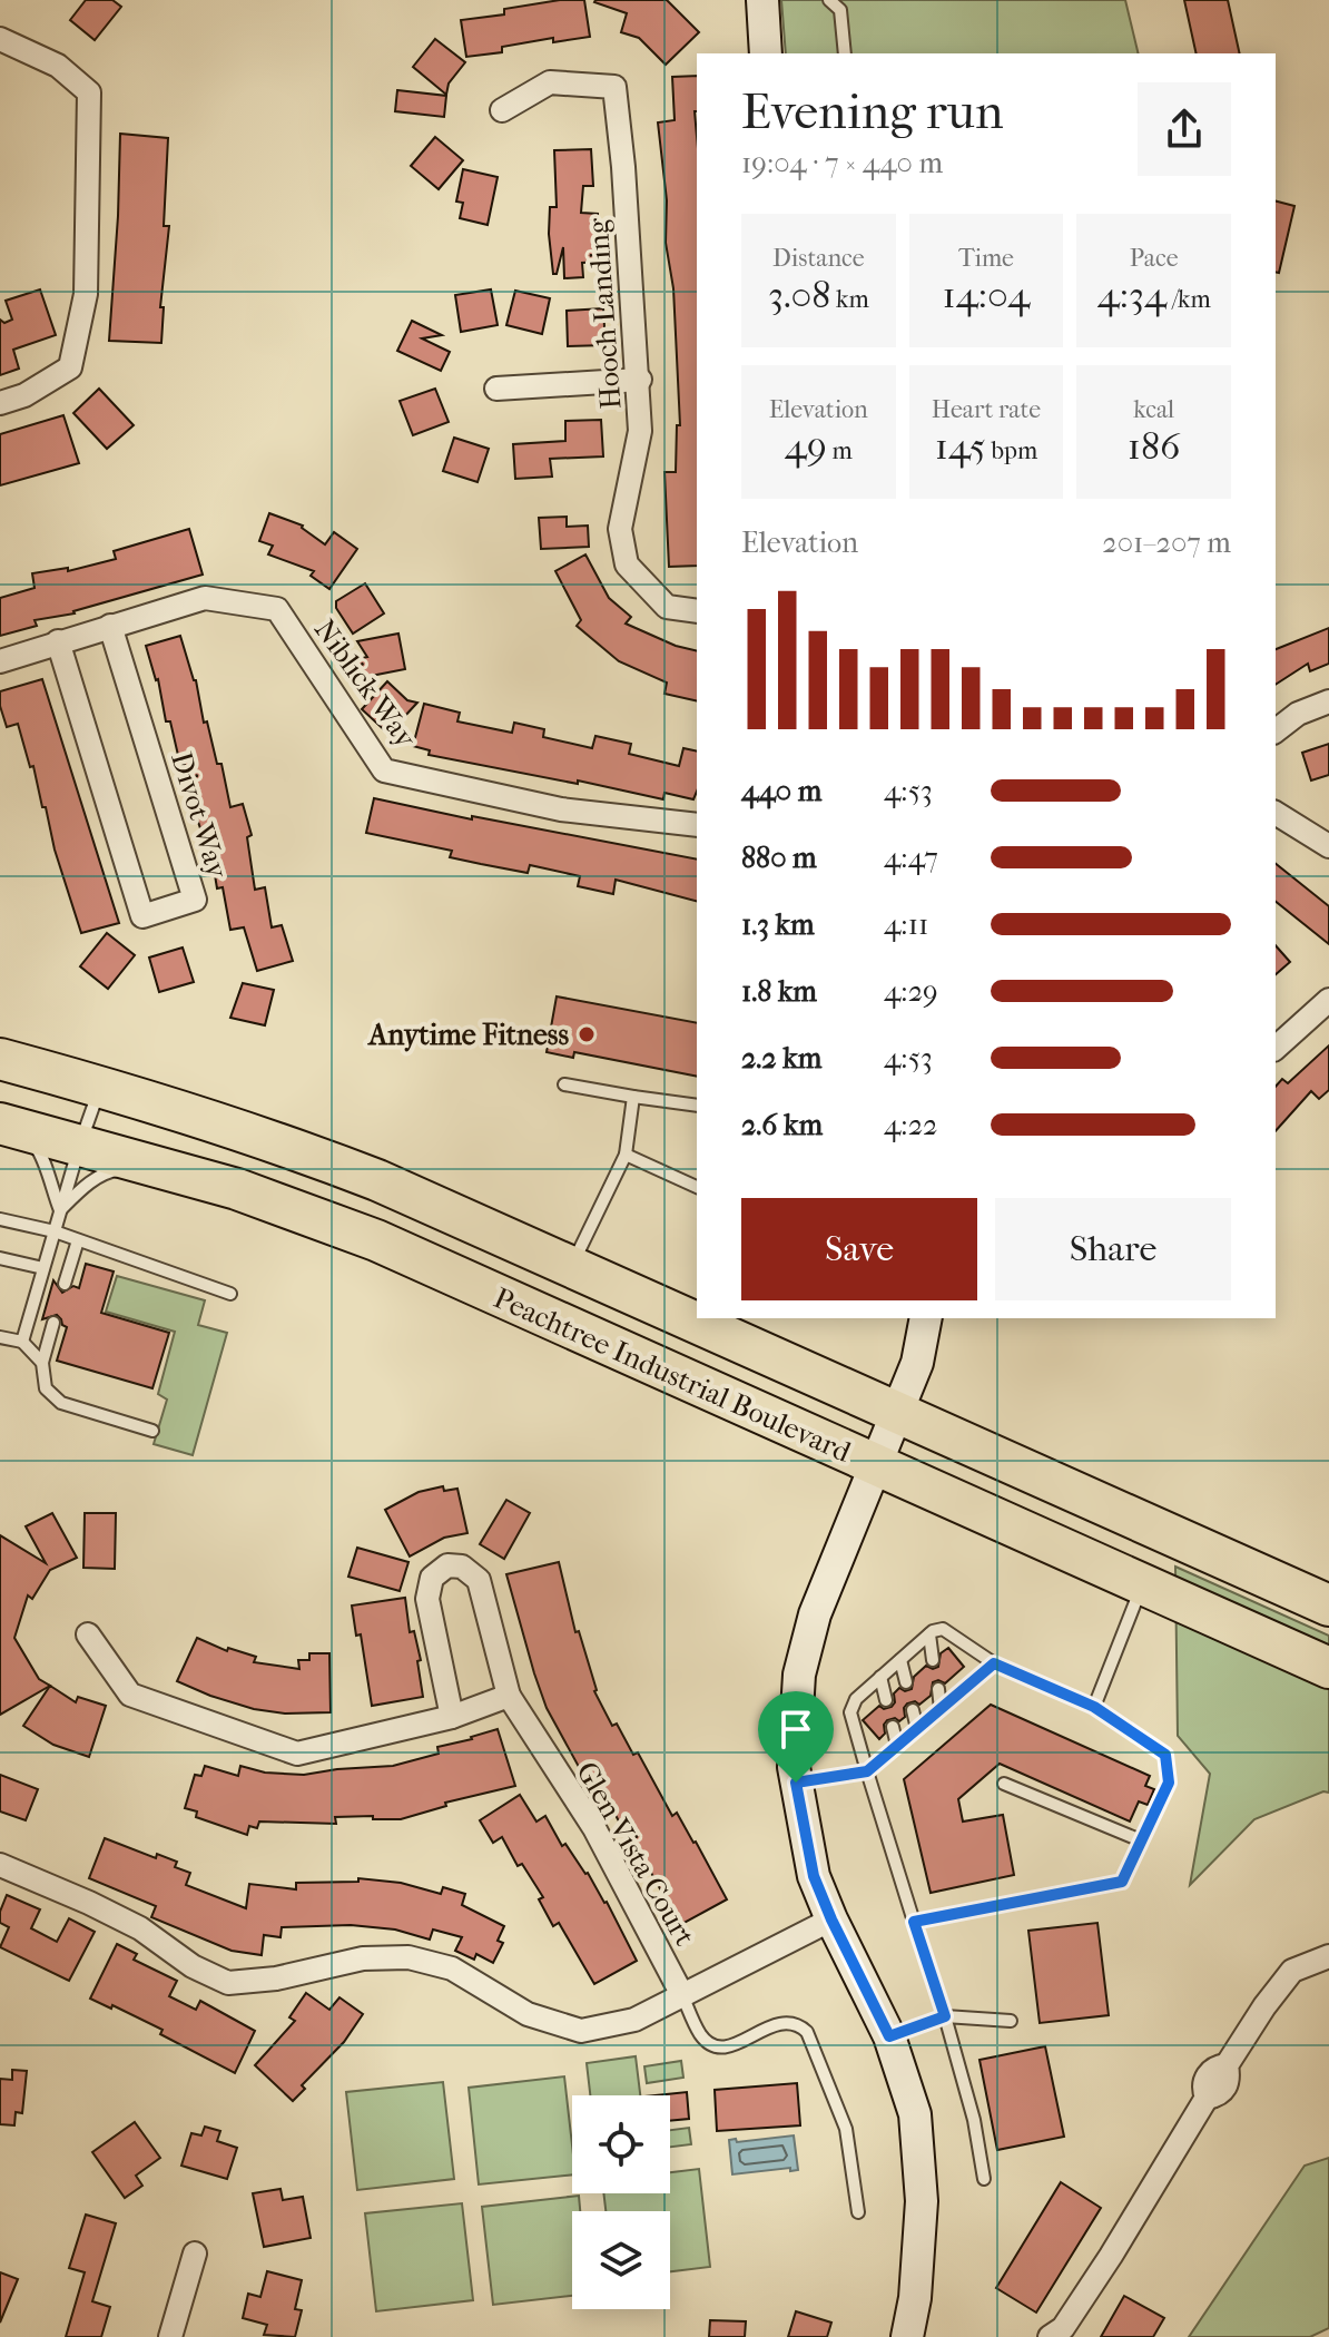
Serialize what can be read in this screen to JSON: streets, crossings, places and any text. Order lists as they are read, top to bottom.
{
  "streets": {
    "highway": ["Peachtree Industrial Boulevard"],
    "street": [
      "Hooch Landing",
      "Niblick Way",
      "Divot Way",
      "Glen Vista Court"
    ]
  },
  "crossings": [
    ["Niblick Way", "Divot Way"]
  ],
  "places": ["Anytime Fitness"],
  "page": {
    "heading": ["Evening run", "19:04 · 7 × 440 m"],
    "stats": [
      ["Distance", "3.08 km"],
      ["Time", "14:04"],
      ["Pace", "4:34 /km"],
      ["Elevation", "49 m"],
      ["Heart rate", "145 bpm"],
      ["kcal", "186"]
    ],
    "chart": ["Elevation", "201–207 m"],
    "list": [
      {
        "name": "440 m",
        "note": "4:53"
      },
      {
        "name": "880 m",
        "note": "4:47"
      },
      {
        "name": "1.3 km",
        "note": "4:11"
      },
      {
        "name": "1.8 km",
        "note": "4:29"
      },
      {
        "name": "2.2 km",
        "note": "4:53"
      },
      {
        "name": "2.6 km",
        "note": "4:22"
      }
    ],
    "buttons": ["Save", "Share"]
  }
}
